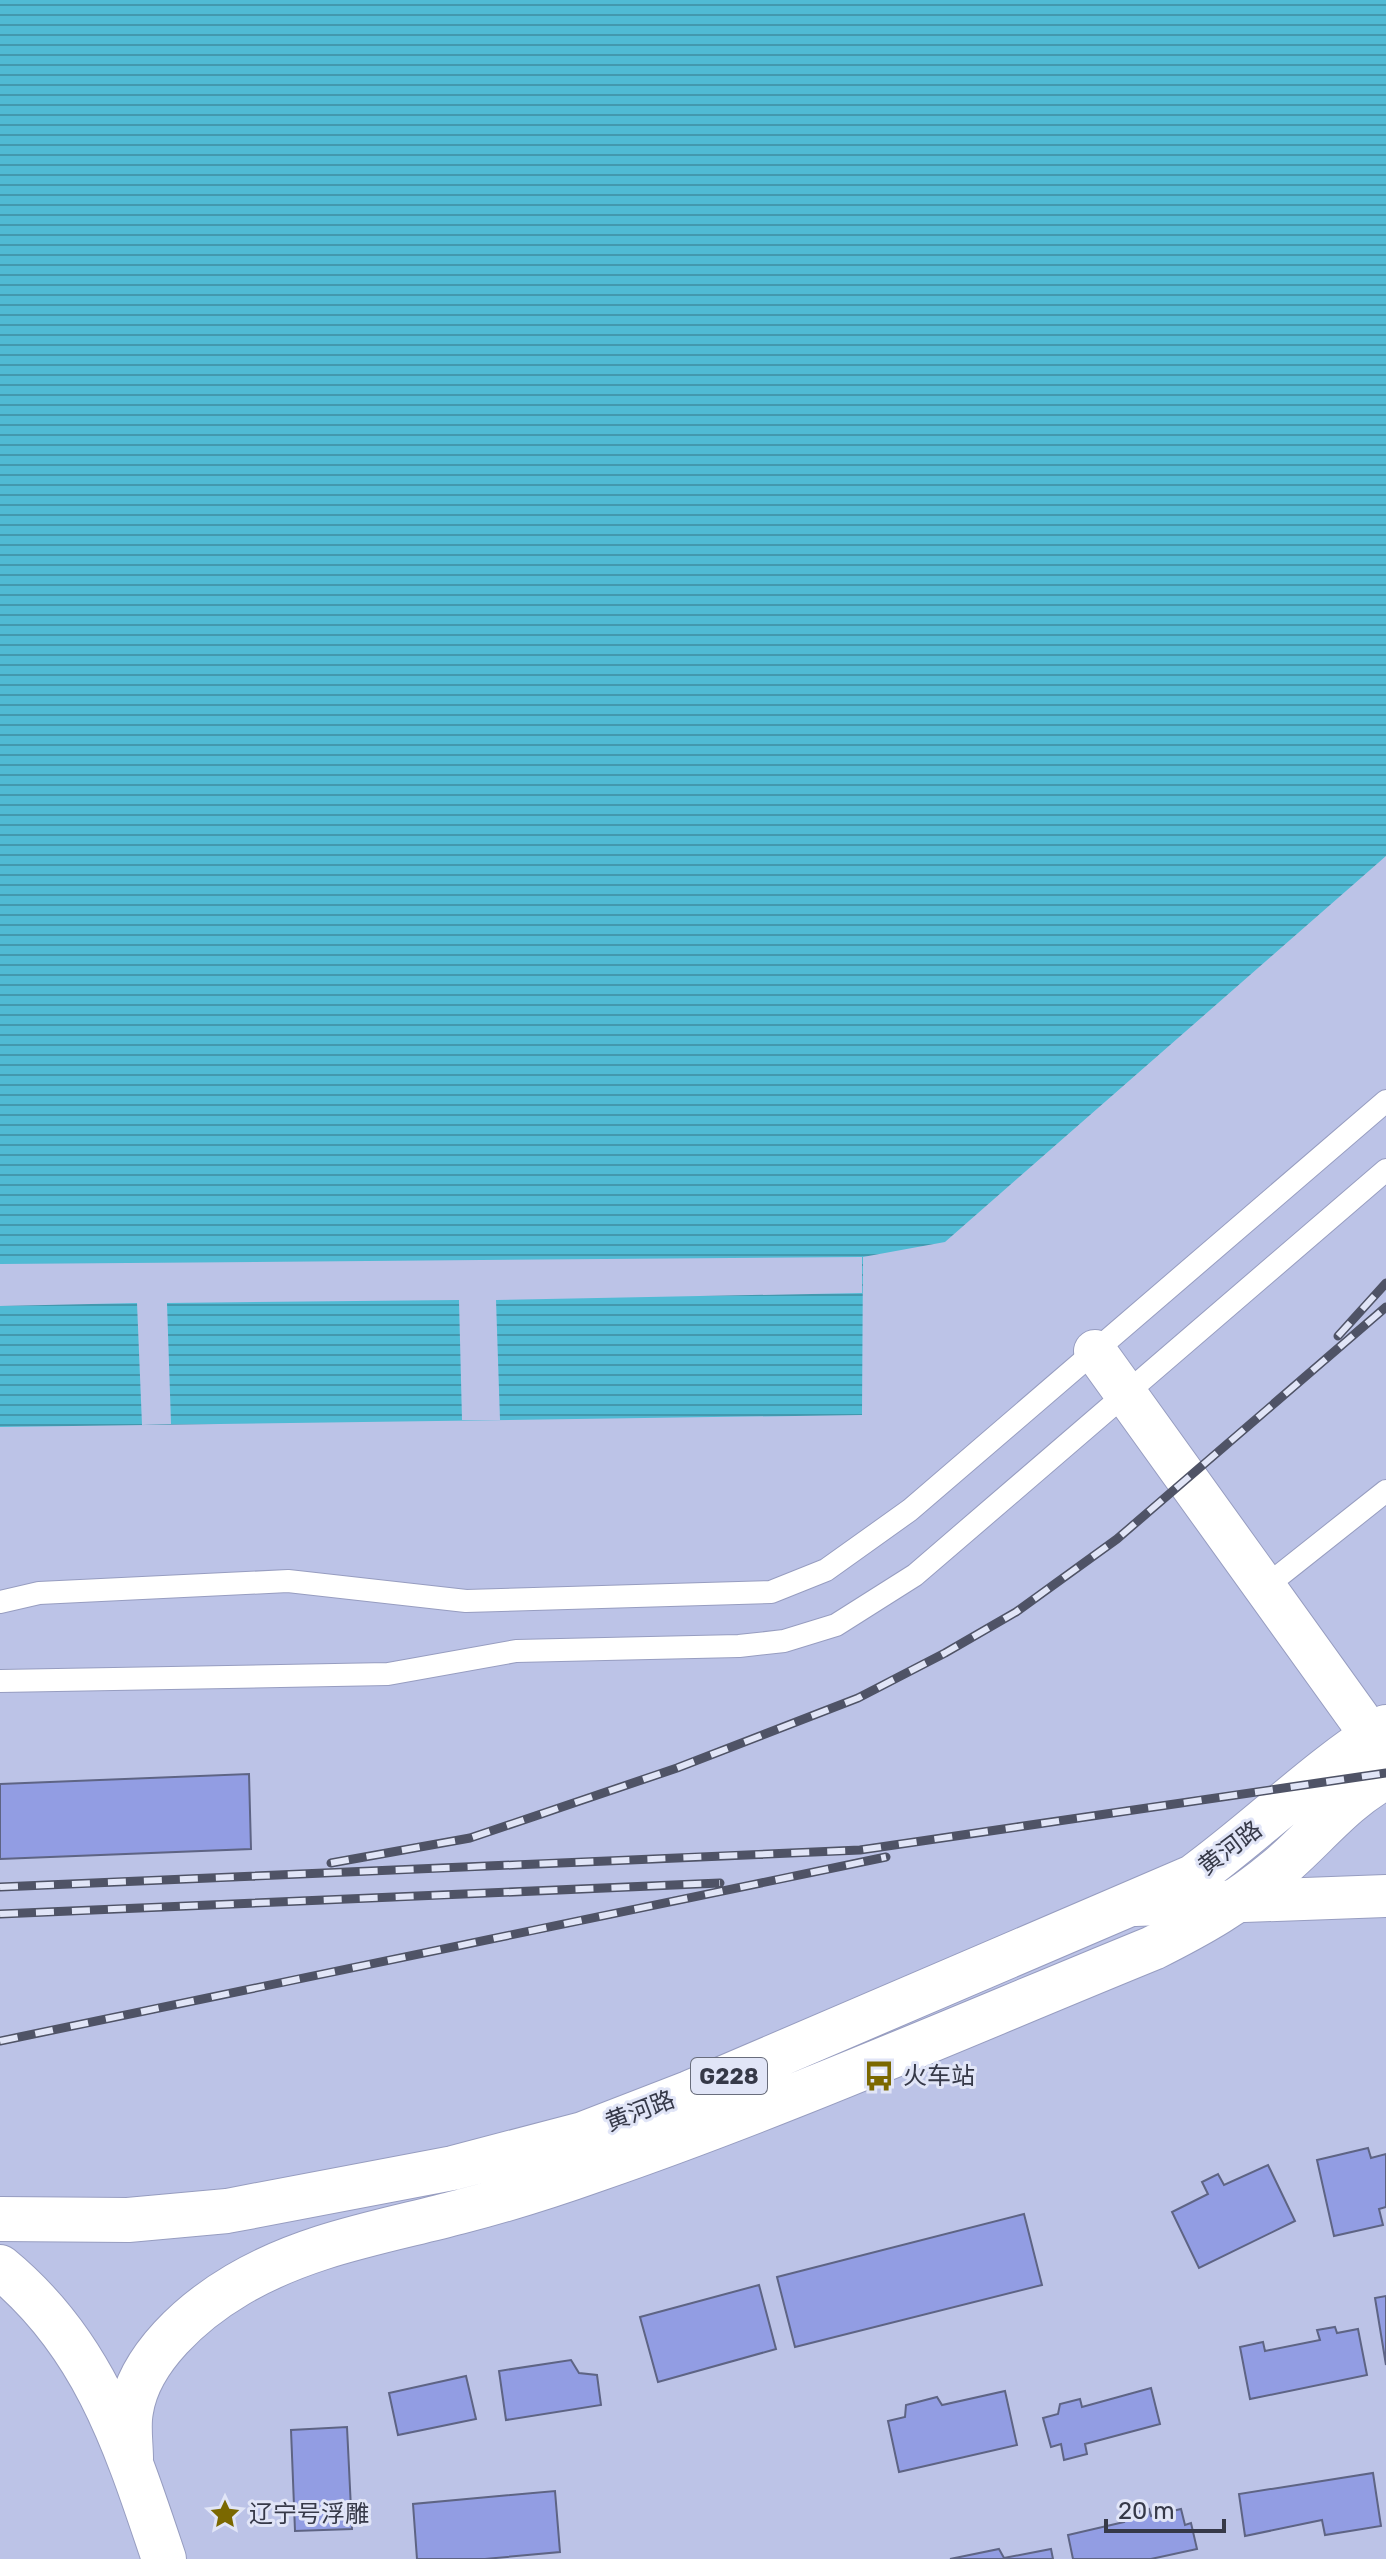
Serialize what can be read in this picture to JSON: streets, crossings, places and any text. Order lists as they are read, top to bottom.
{
  "streets": {
    "highway": ["黄河路", "G228"]
  },
  "crossings": [
    ["黄河路", "G228"]
  ],
  "places": {
    "bus stop": ["火车站"],
    "place": ["辽宁号浮雕"]
  },
  "scale_bar": "20 m"
}
